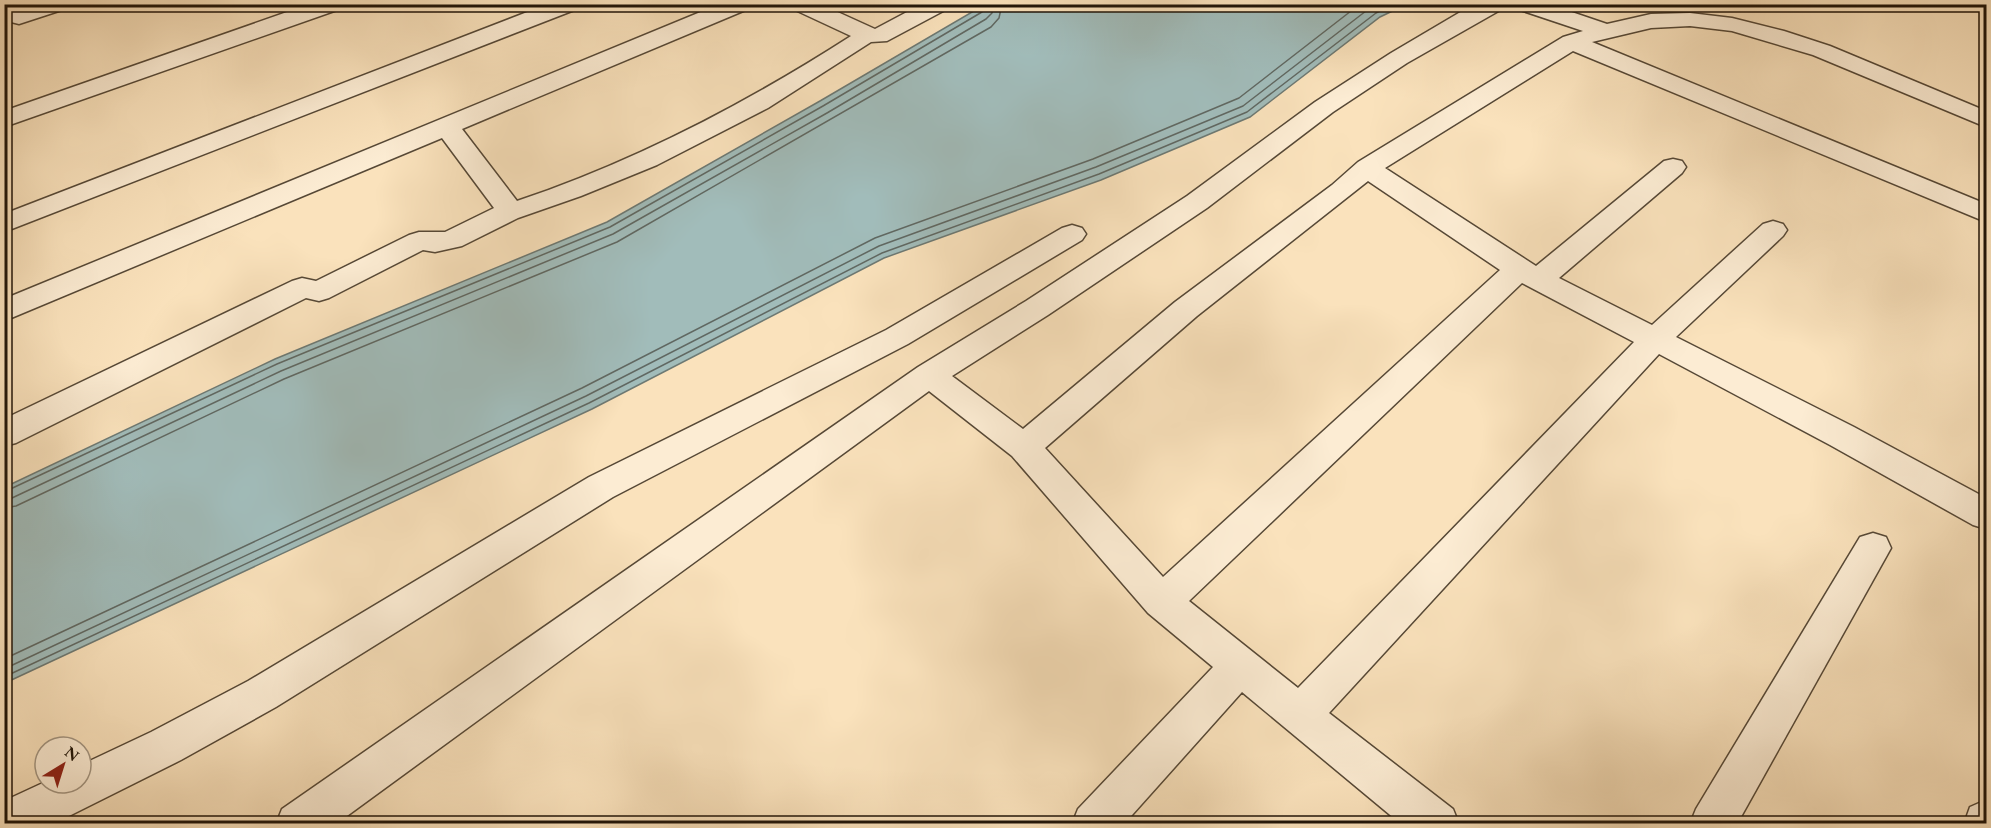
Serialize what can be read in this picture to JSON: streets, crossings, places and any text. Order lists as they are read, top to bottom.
{
  "north": "top right"
}
